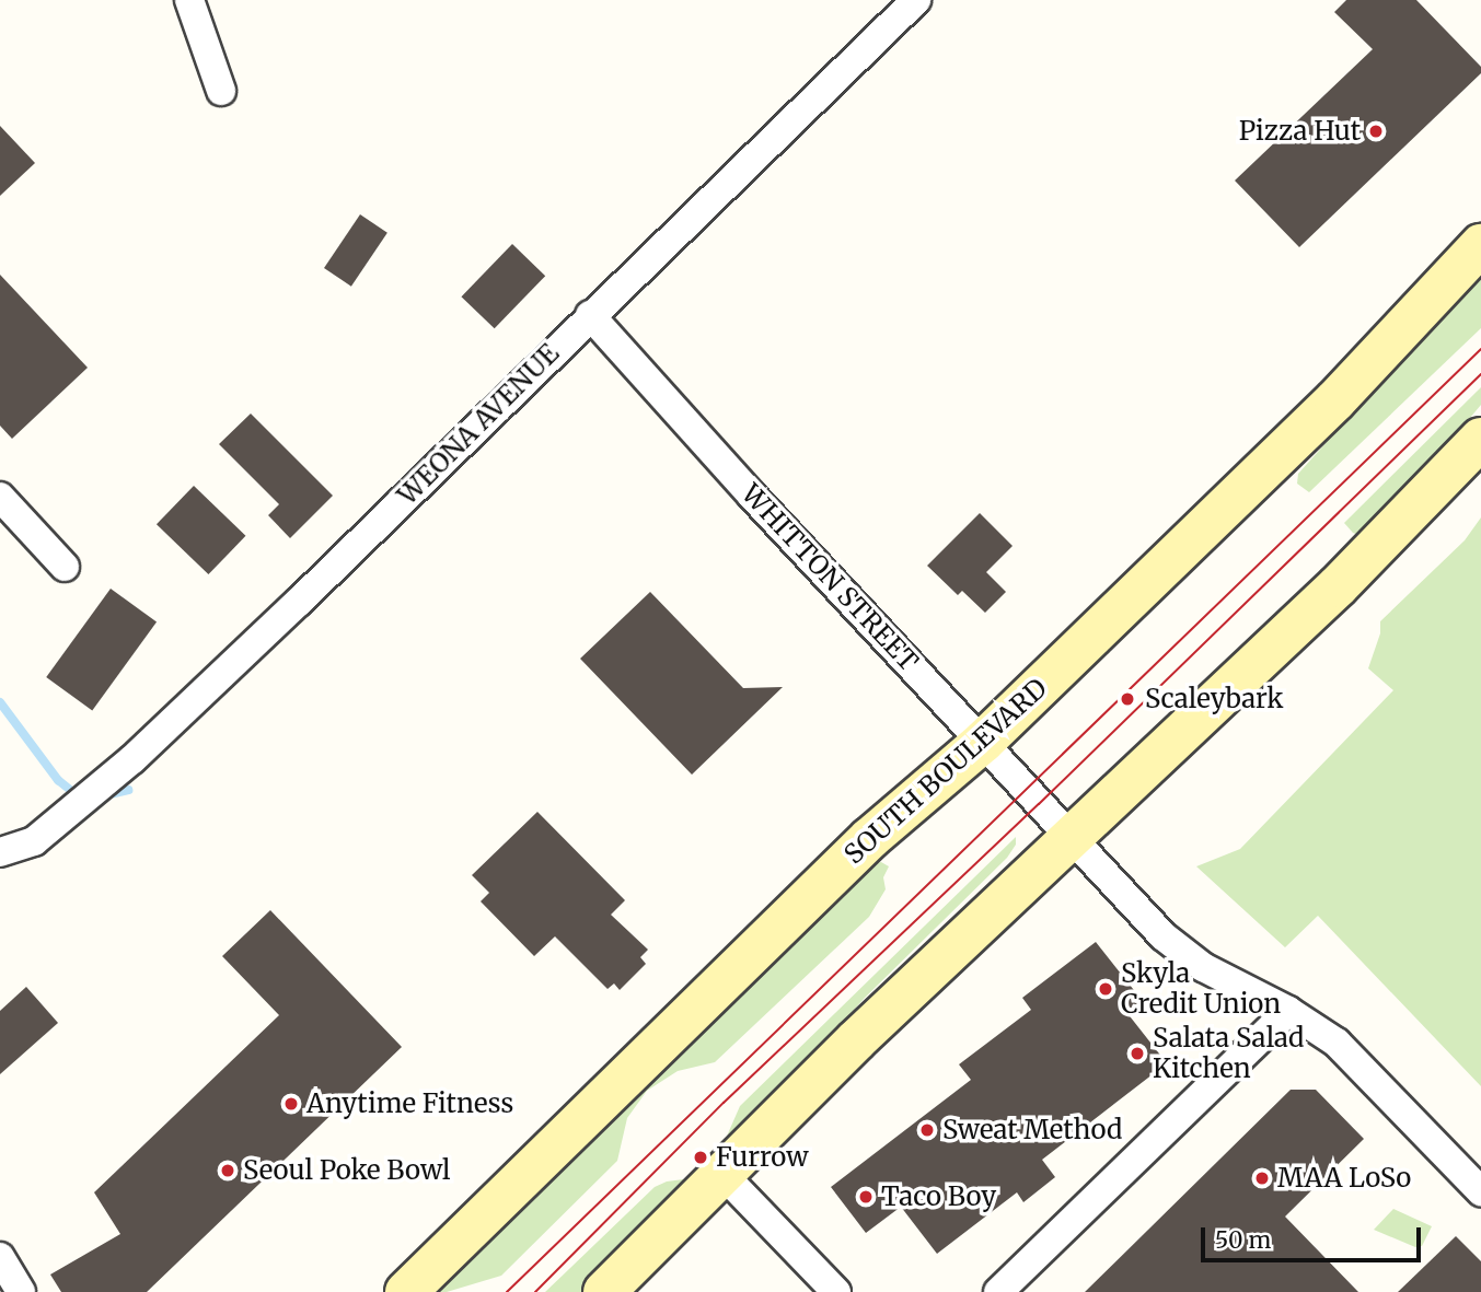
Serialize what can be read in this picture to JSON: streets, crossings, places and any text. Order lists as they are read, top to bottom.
{
  "streets": {
    "main road": ["SOUTH BOULEVARD"],
    "street": ["WEONA AVENUE", "WHITTON STREET"]
  },
  "crossings": [
    ["WEONA AVENUE", "WHITTON STREET"],
    ["WHITTON STREET", "SOUTH BOULEVARD"]
  ],
  "places": [
    "Pizza Hut",
    "Scaleybark",
    "Skyla Credit Union",
    "Salata Salad Kitchen",
    "Anytime Fitness",
    "Sweat Method",
    "Furrow",
    "Seoul Poke Bowl",
    "MAA LoSo",
    "Taco Boy"
  ],
  "scale_bar": "50 m"
}
